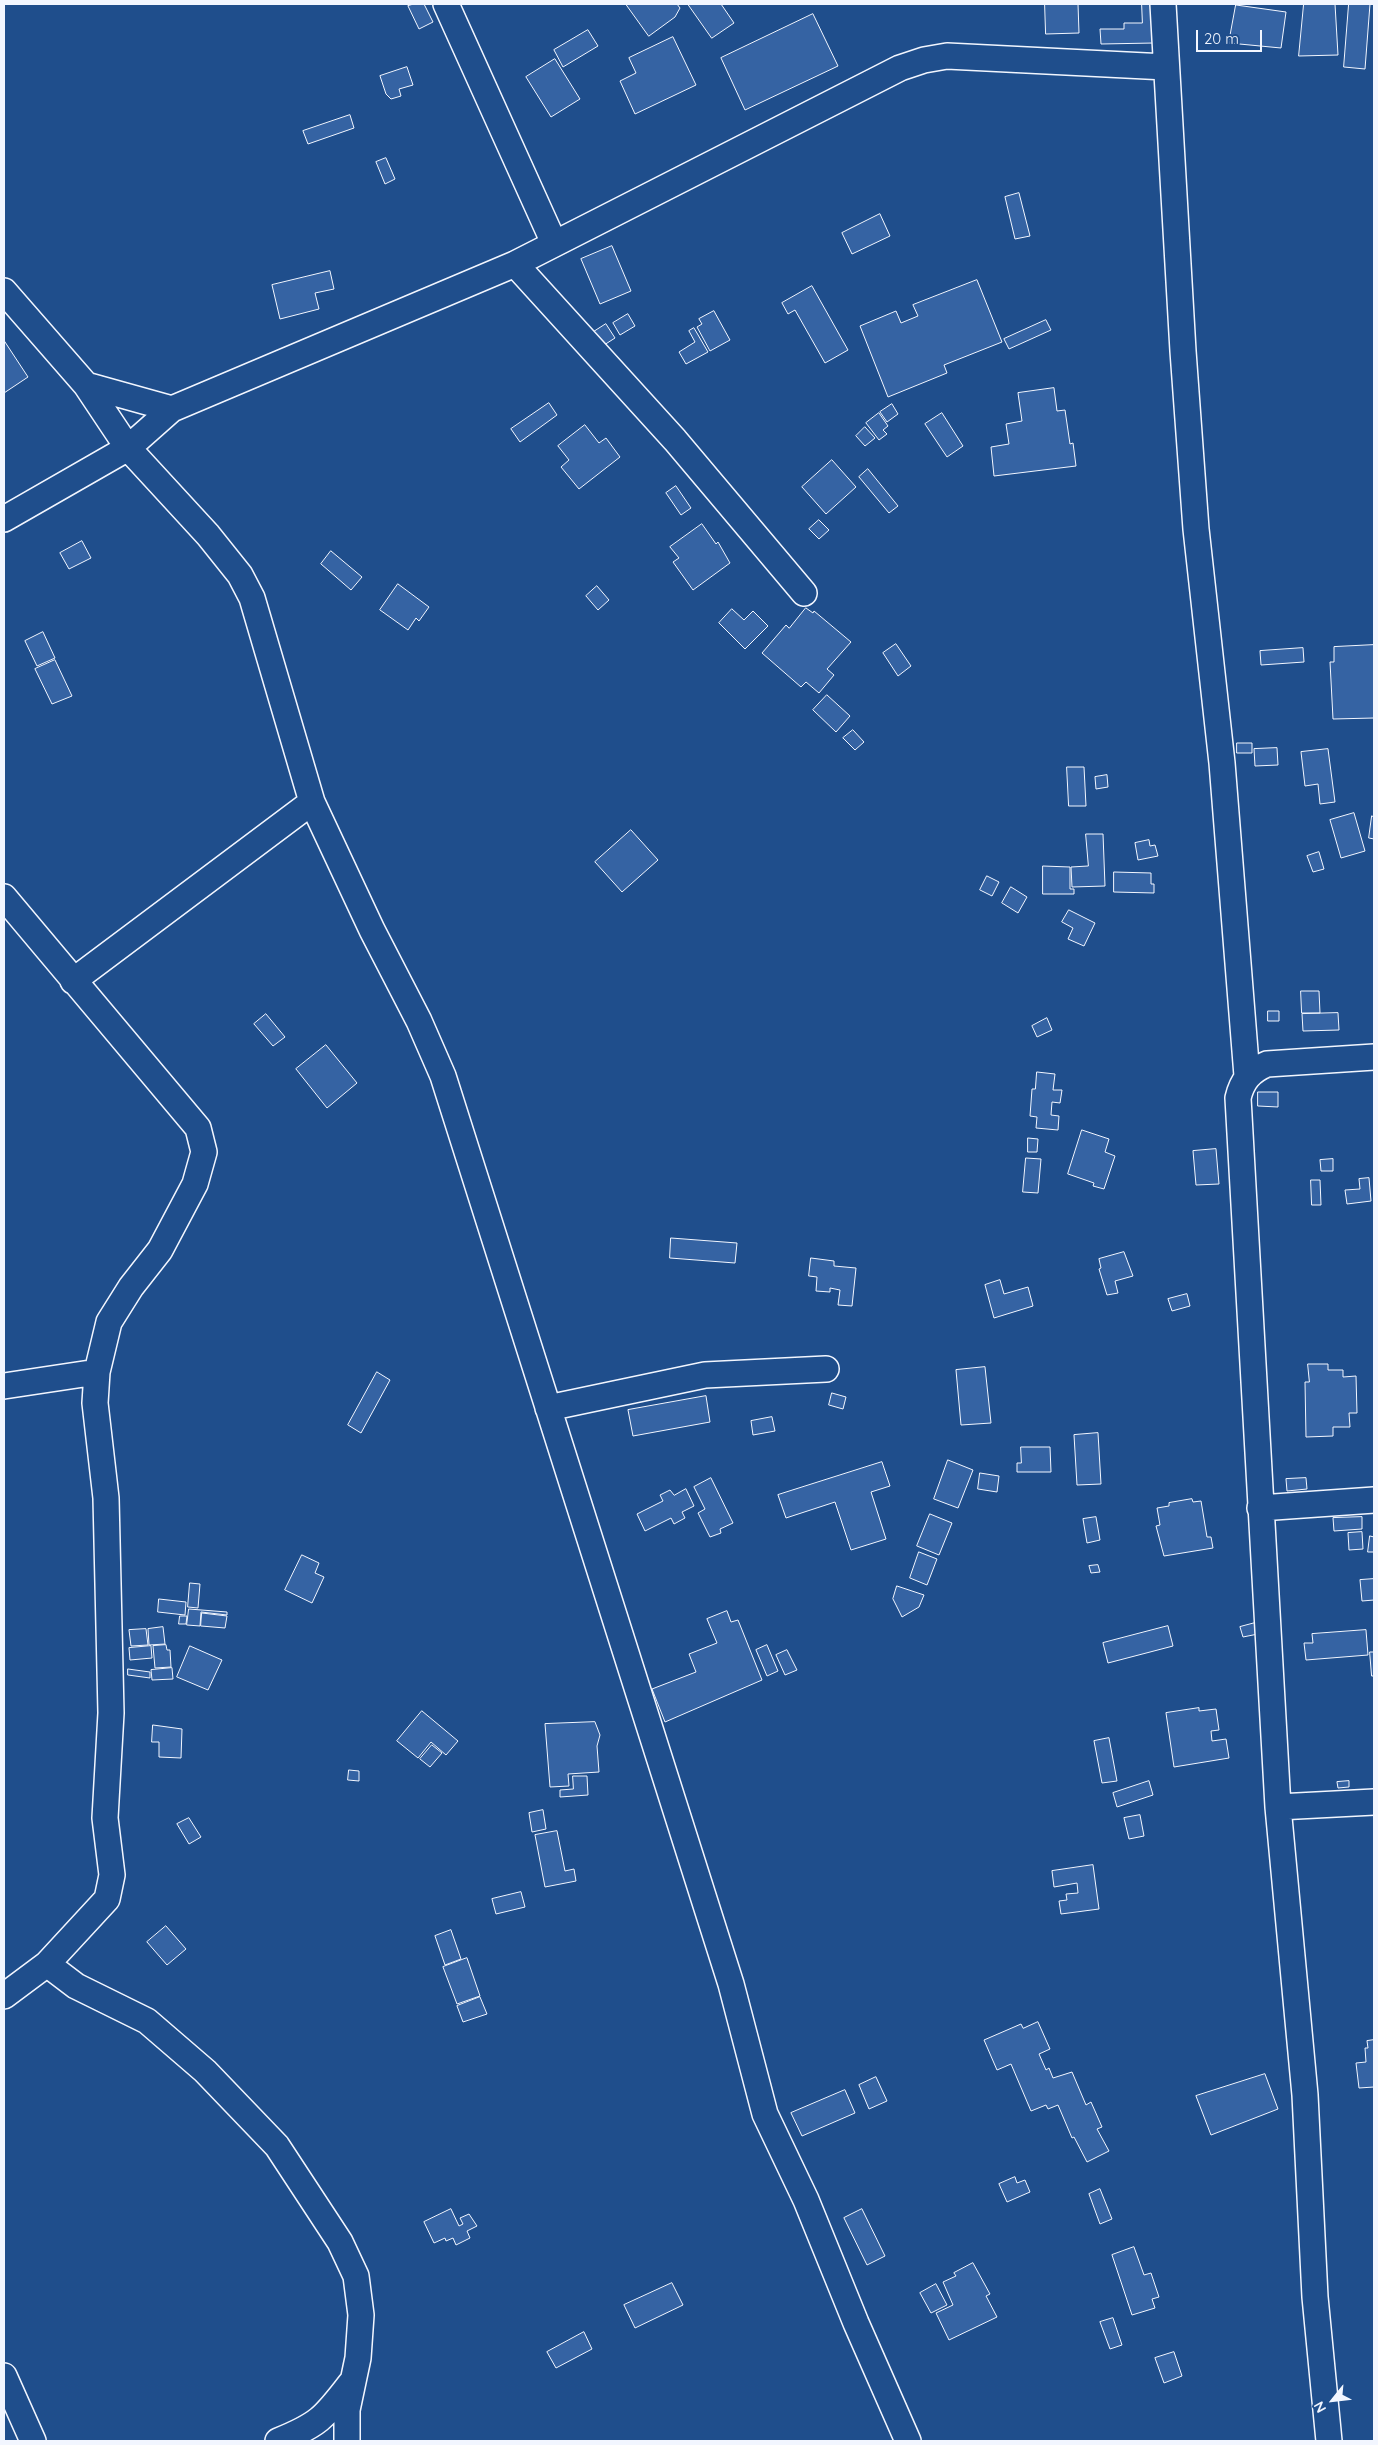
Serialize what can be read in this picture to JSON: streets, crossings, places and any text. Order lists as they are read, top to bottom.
{
  "scale_bar": "20 m",
  "north": "bottom left"
}
